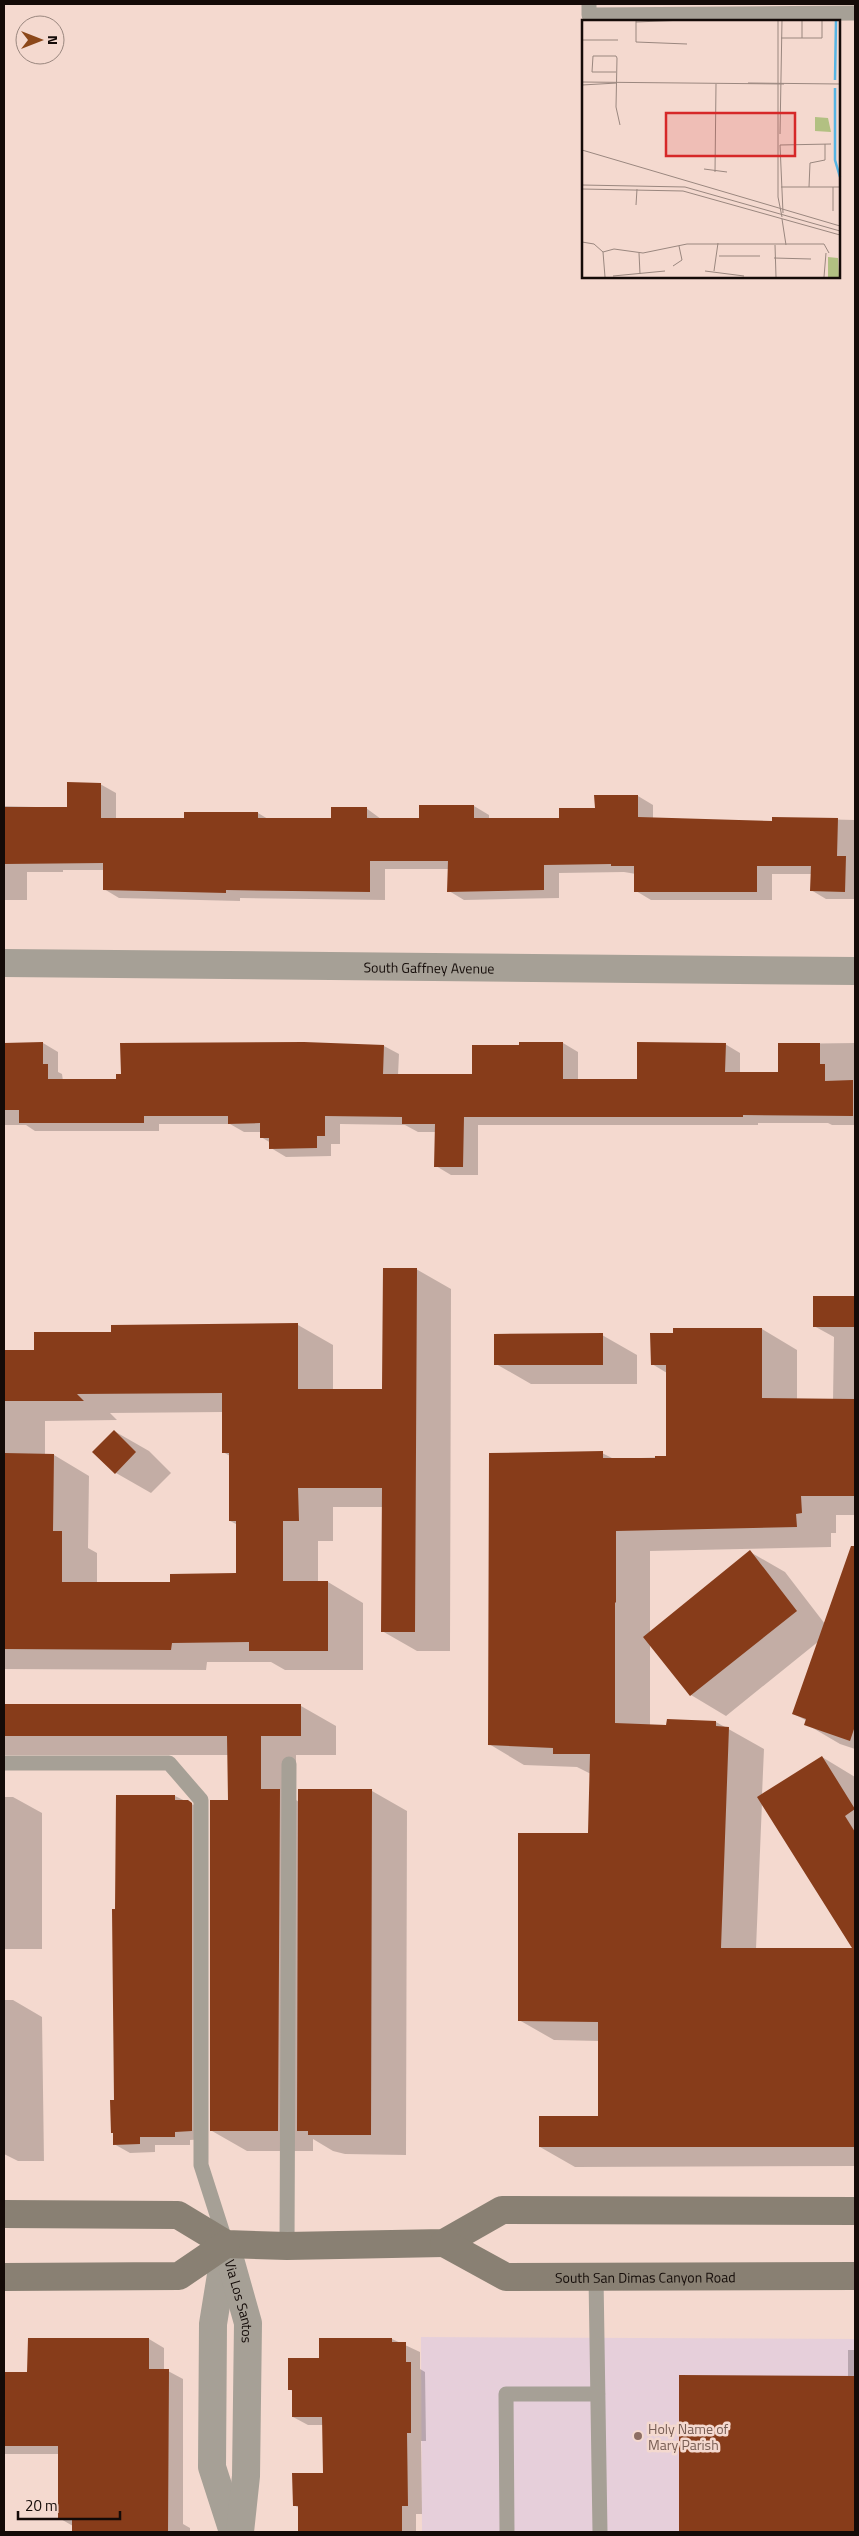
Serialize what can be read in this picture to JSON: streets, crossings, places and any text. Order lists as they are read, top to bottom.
{
  "streets": {
    "main road": ["South San Dimas Canyon Road"],
    "street": ["South Gaffney Avenue", "Via Los Santos"]
  },
  "crossings": [
    ["South San Dimas Canyon Road", "Via Los Santos"]
  ],
  "places": ["Holy Name of Mary Parish"],
  "scale_bar": "20 m",
  "north": "right"
}
